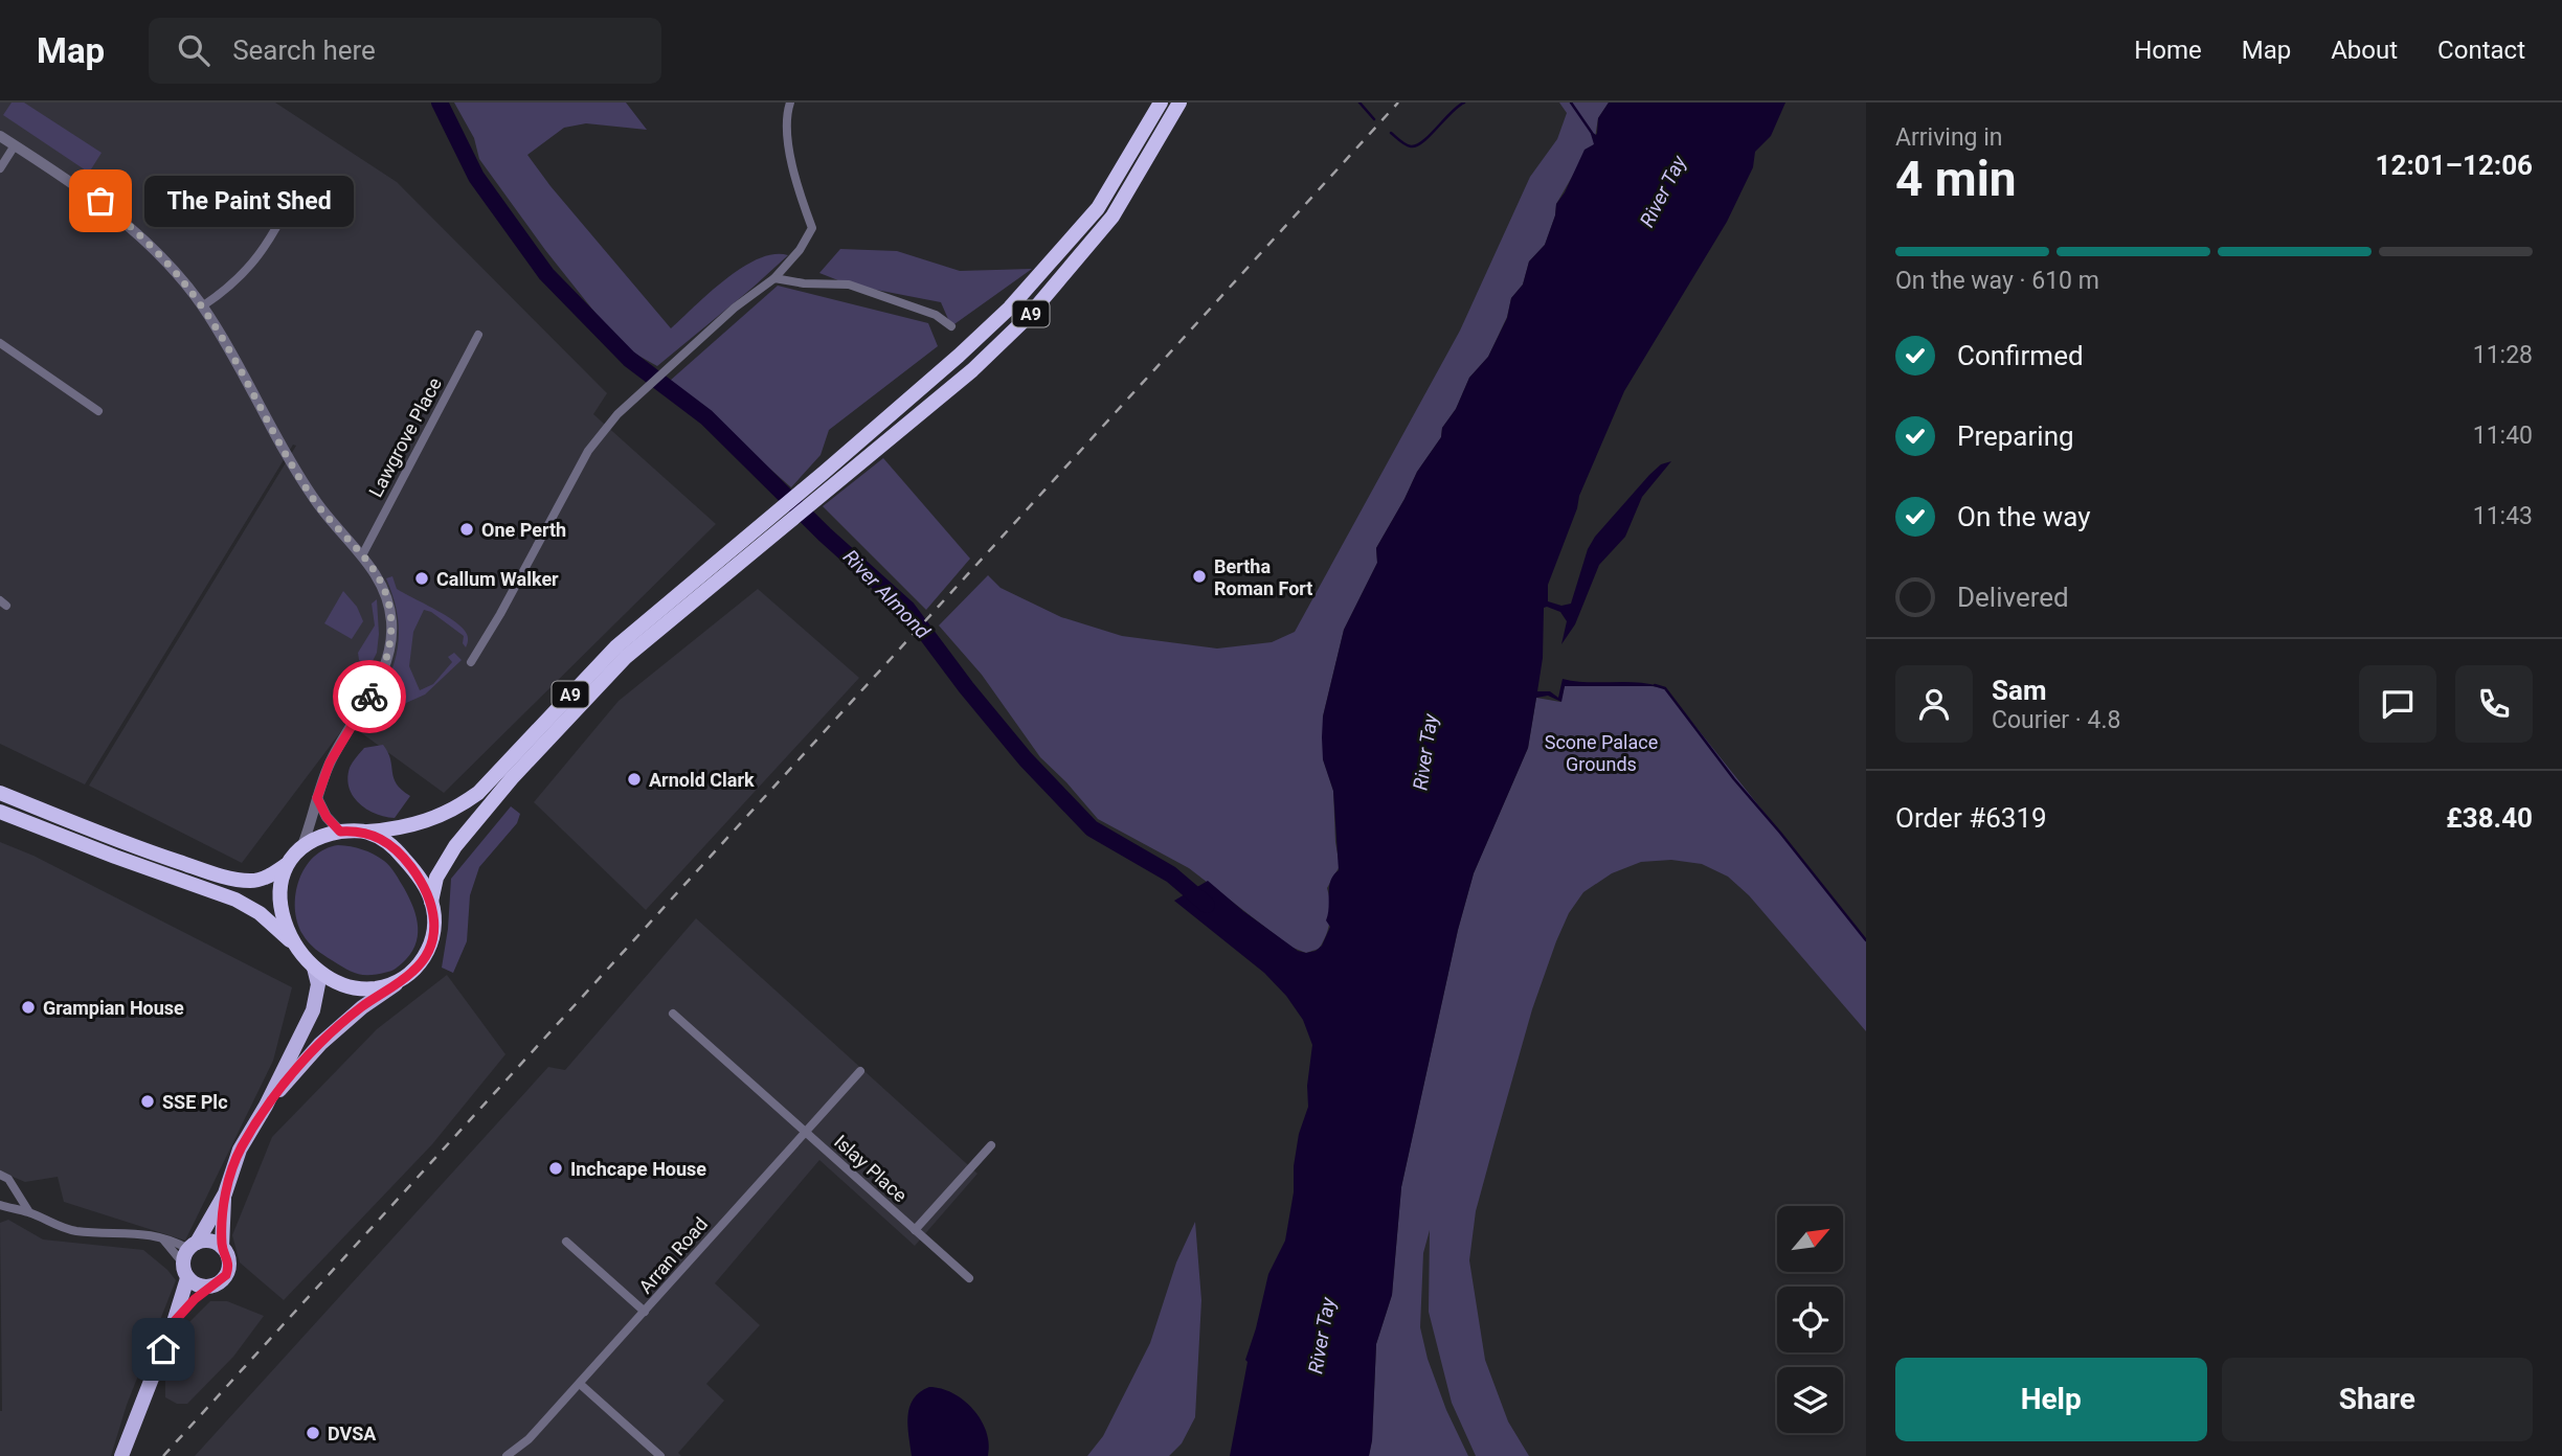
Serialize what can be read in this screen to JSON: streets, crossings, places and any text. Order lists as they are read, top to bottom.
{
  "streets": {
    "highway": ["A9"],
    "street": ["Lawgrove Place", "Islay Place", "Arran Road"]
  },
  "crossings": [
    ["Islay Place", "Arran Road"]
  ],
  "water": ["River Tay", "River Almond"],
  "parks": ["Scone Palace Grounds"],
  "places": [
    "The Paint Shed",
    "One Perth",
    "Bertha Roman Fort",
    "Callum Walker",
    "Arnold Clark",
    "Grampian House",
    "SSE Plc",
    "Inchcape House",
    "DVSA"
  ],
  "north": "top right",
  "page": {
    "header": "Map",
    "search": "Search here",
    "nav": [
      "Home",
      "Map",
      "About",
      "Contact"
    ],
    "heading": ["4 min", "Arriving in", "12:01–12:06"],
    "panel": [
      "Sam",
      "Courier · 4.8",
      "Order #6319",
      "£38.40"
    ],
    "bubble": "The Paint Shed",
    "bar": "On the way · 610 m",
    "list": [
      ["Confirmed", "11:28"],
      ["Preparing", "11:40"],
      ["On the way", "11:43"],
      "Delivered"
    ],
    "buttons": ["Help", "Share"]
  }
}
